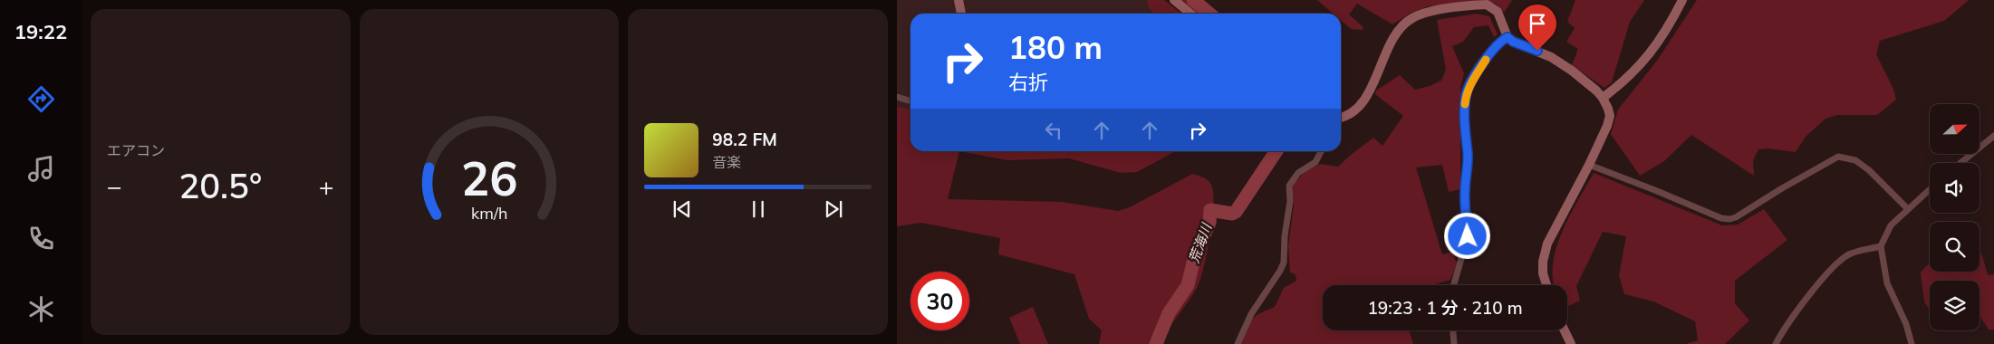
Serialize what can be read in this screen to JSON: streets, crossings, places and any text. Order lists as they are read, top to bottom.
{
  "water": ["荒海川"],
  "north": "right",
  "page": {
    "tabs": "19:22",
    "tile": "エアコン",
    "turn": ["180 m", "右折"],
    "song": ["98.2 FM", "音楽"],
    "heat": ["−", "20.5°", "+"],
    "limit": "30",
    "trip": "19:23 · 1 分 · 210 m",
    "gauge": ["26", "km/h"]
  }
}
